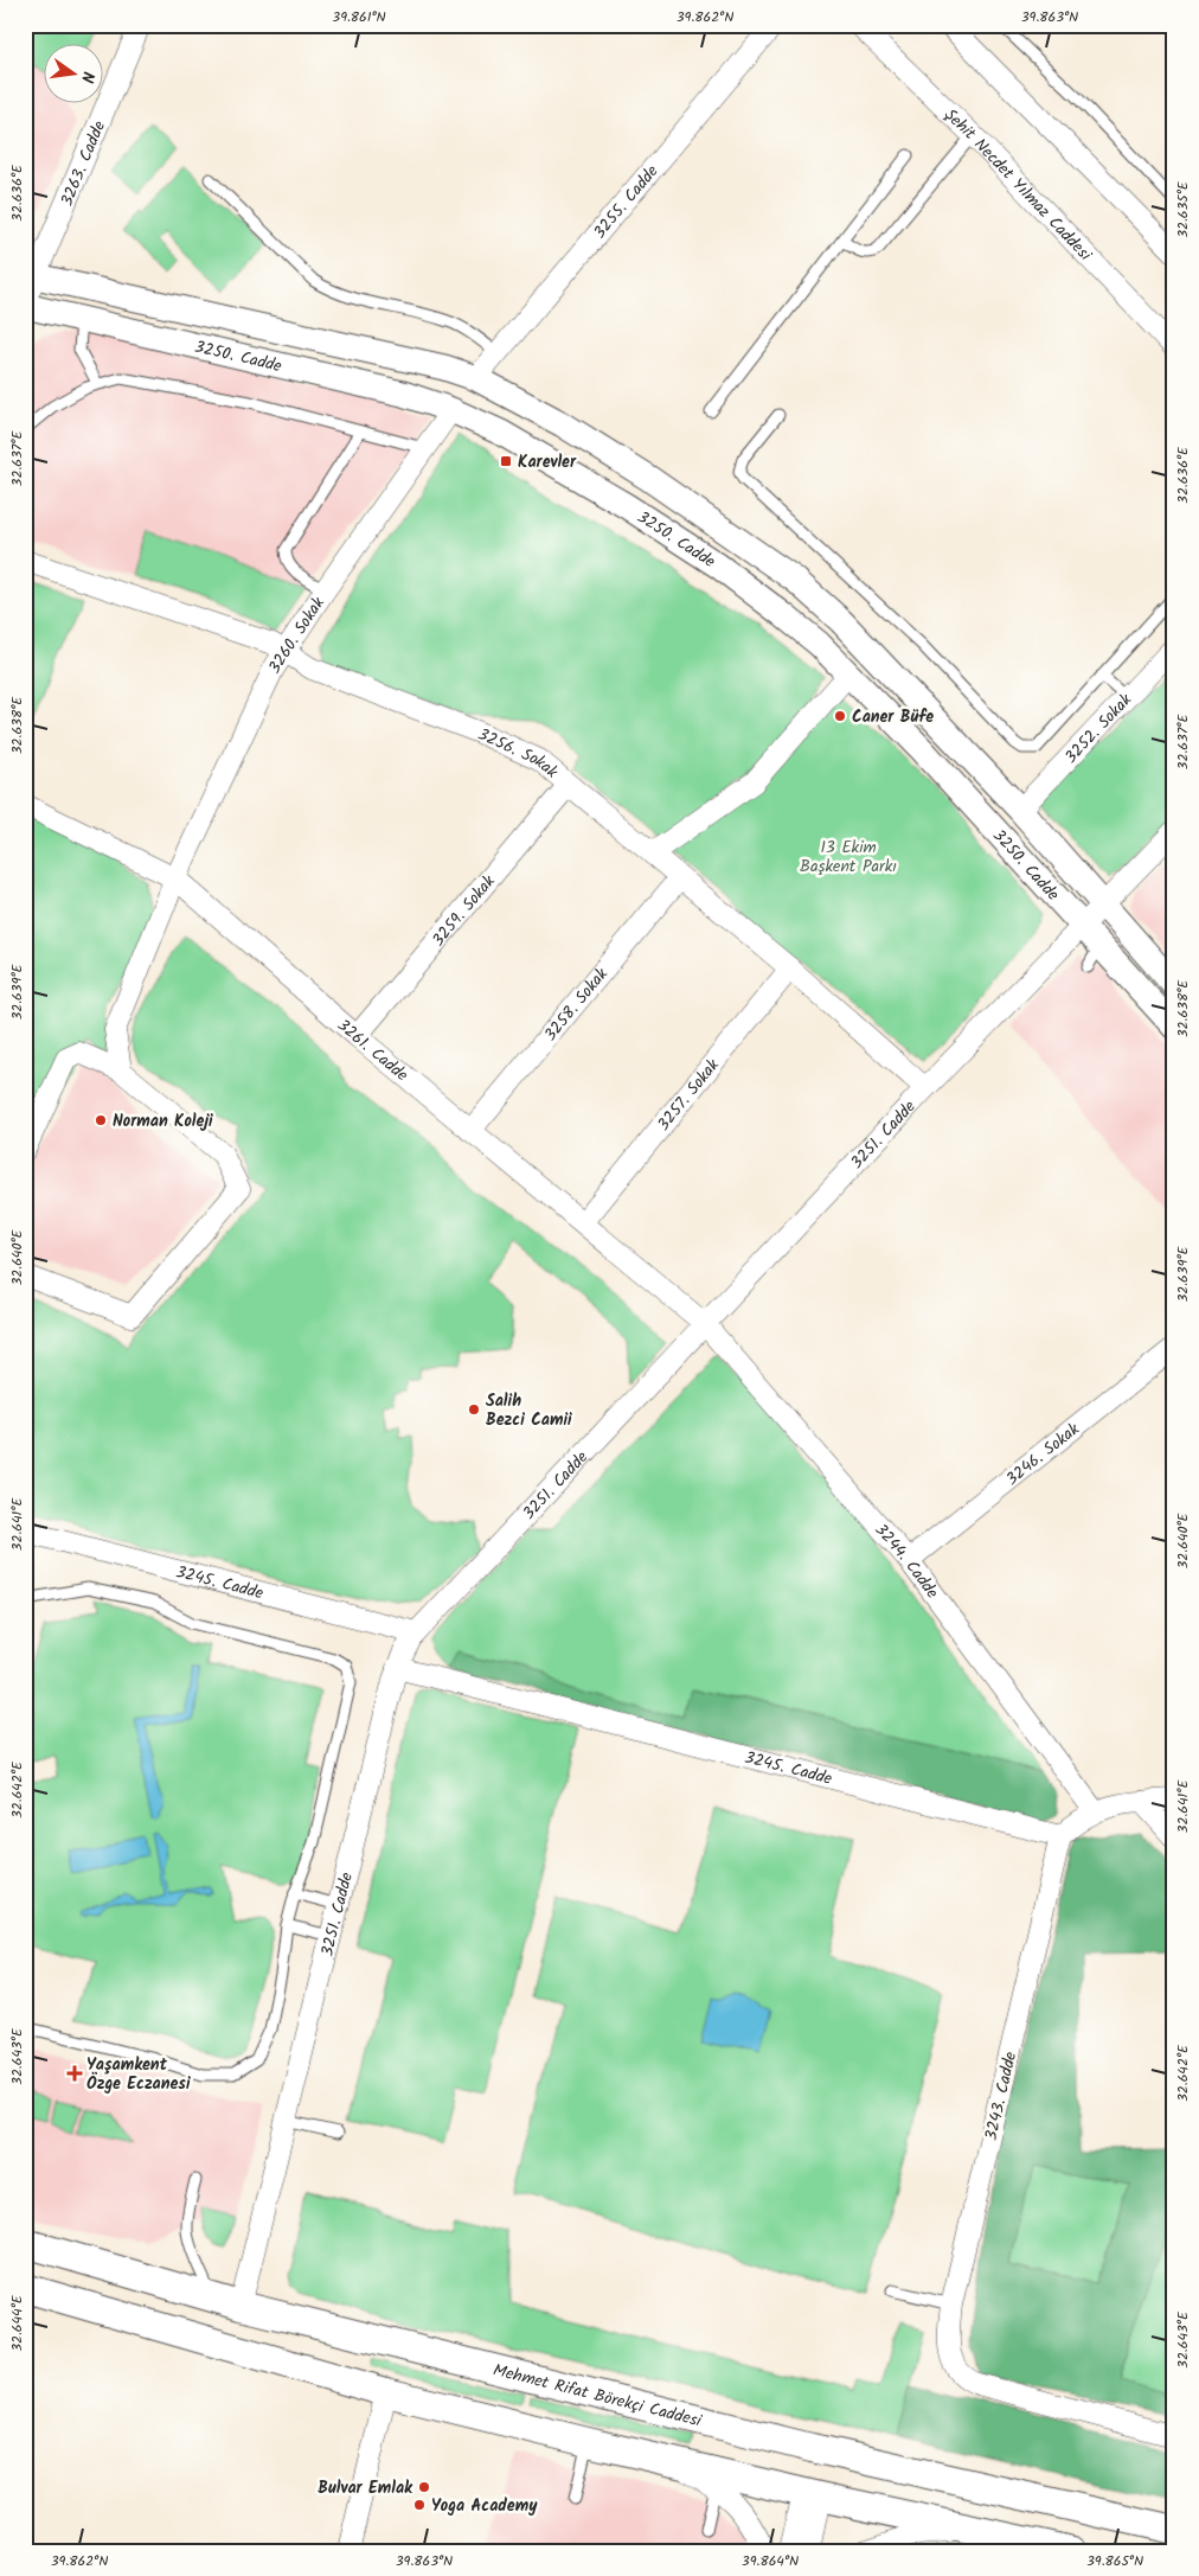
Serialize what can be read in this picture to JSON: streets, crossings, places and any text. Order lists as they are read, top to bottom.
{
  "streets": {
    "main road": ["Mehmet Rifat Börekçi Caddesi"],
    "street": [
      "3263. Cadde",
      "Şehit Necdet Yılmaz Caddesi",
      "3255. Cadde",
      "3250. Cadde",
      "3260. Sokak",
      "3252. Sokak",
      "3256. Sokak",
      "3259. Sokak",
      "3258. Sokak",
      "3261. Cadde",
      "3257. Sokak",
      "3251. Cadde",
      "3246. Sokak",
      "3244. Cadde",
      "3245. Cadde",
      "3243. Cadde"
    ]
  },
  "crossings": [
    ["3263. Cadde", "3250. Cadde"],
    ["3255. Cadde", "3250. Cadde"],
    ["3250. Cadde", "3260. Sokak"],
    ["3250. Cadde", "3252. Sokak"],
    ["3250. Cadde", "3251. Cadde"],
    ["3260. Sokak", "3256. Sokak"],
    ["3260. Sokak", "3261. Cadde"],
    ["3256. Sokak", "3259. Sokak"],
    ["3256. Sokak", "3258. Sokak"],
    ["3256. Sokak", "3257. Sokak"],
    ["3256. Sokak", "3251. Cadde"],
    ["3259. Sokak", "3261. Cadde"],
    ["3258. Sokak", "3261. Cadde"],
    ["3261. Cadde", "3257. Sokak"],
    ["3261. Cadde", "3251. Cadde"],
    ["3261. Cadde", "3244. Cadde"],
    ["3251. Cadde", "3244. Cadde"],
    ["3251. Cadde", "3245. Cadde"],
    ["3251. Cadde", "Mehmet Rifat Börekçi Caddesi"],
    ["3246. Sokak", "3244. Cadde"],
    ["3245. Cadde", "3243. Cadde"]
  ],
  "parks": ["13 Ekim Başkent Parkı"],
  "places": {
    "transit": ["Karevler"],
    "other": [
      "Caner Büfe",
      "Norman Koleji",
      "Salih Bezci Camii",
      "Bulvar Emlak",
      "Yoga Academy"
    ],
    "health": ["Yaşamkent Özge Eczanesi"]
  },
  "north": "right",
  "coordinates": [
    "39.861°N",
    "39.862°N",
    "39.863°N",
    "32.636°E",
    "32.635°E",
    "32.637°E",
    "32.638°E",
    "32.639°E",
    "32.640°E",
    "32.641°E",
    "32.642°E",
    "32.643°E",
    "32.644°E",
    "39.864°N",
    "39.865°N"
  ]
}
